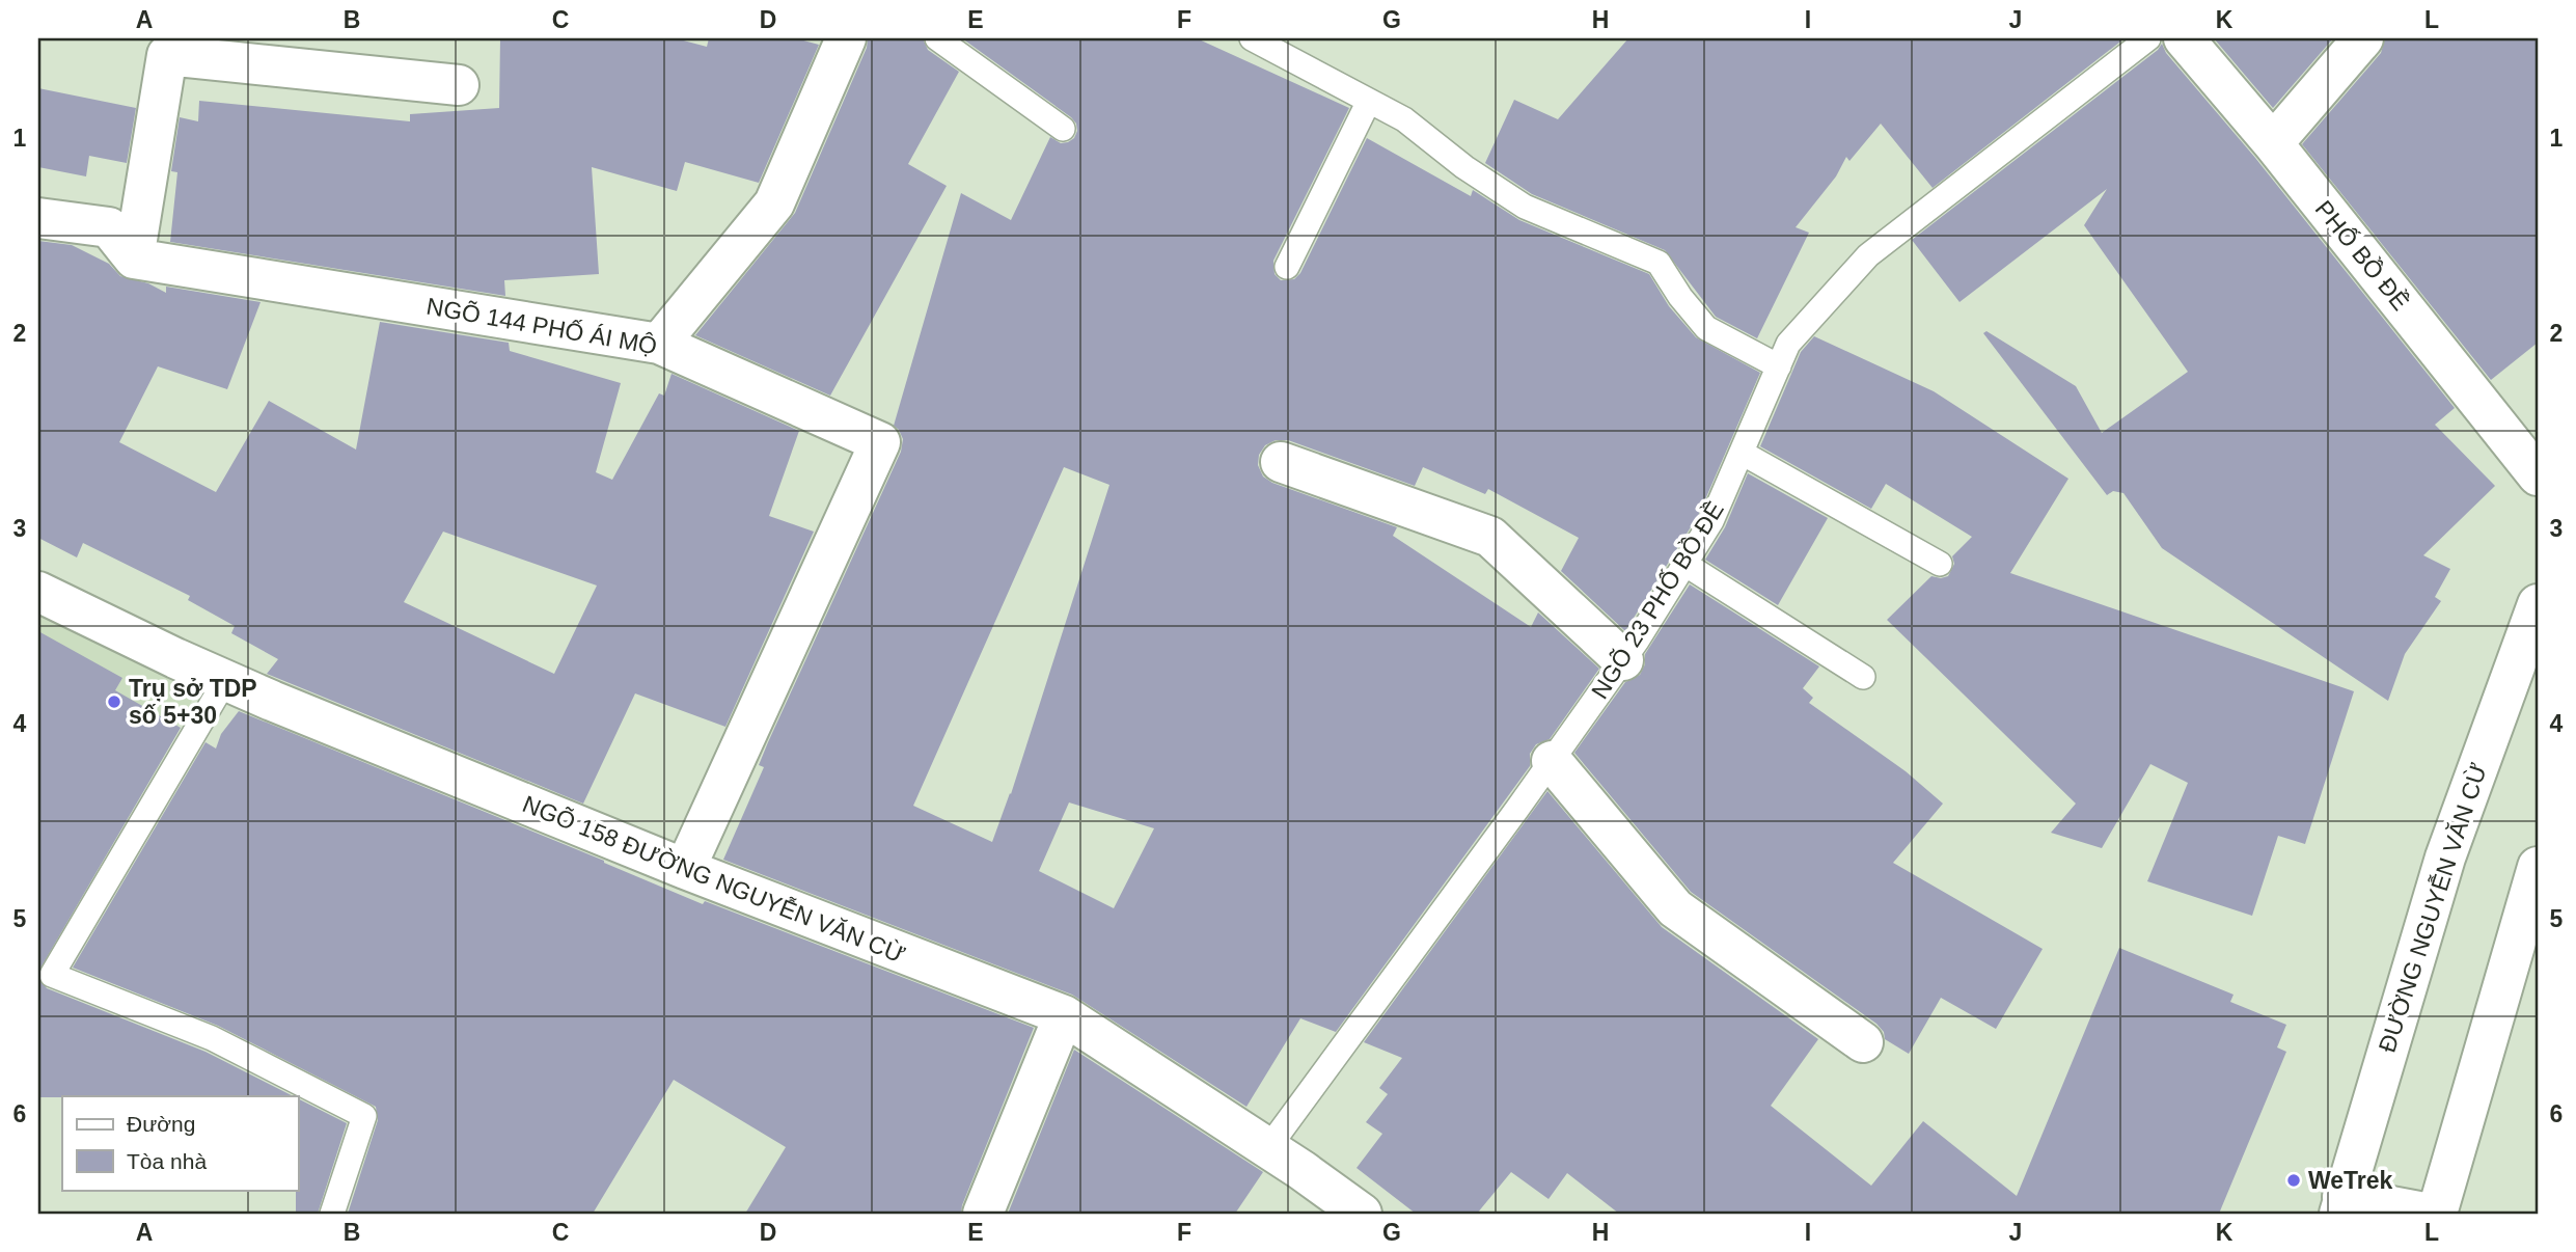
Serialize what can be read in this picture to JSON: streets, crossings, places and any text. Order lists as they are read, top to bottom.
{
  "streets": {
    "street": [
      "PHỐ BỒ ĐỀ",
      "NGÕ 144 PHỐ ÁI MỘ",
      "NGÕ 158 ĐƯỜNG NGUYỄN VĂN CỪ",
      "ĐƯỜNG NGUYỄN VĂN CỪ"
    ],
    "lane": ["NGÕ 23 PHỐ BỒ ĐỀ"]
  },
  "crossings": [
    ["NGÕ 144 PHỐ ÁI MỘ", "NGÕ 158 ĐƯỜNG NGUYỄN VĂN CỪ"],
    ["NGÕ 23 PHỐ BỒ ĐỀ", "NGÕ 158 ĐƯỜNG NGUYỄN VĂN CỪ"]
  ],
  "places": ["Trụ sở TDP số 5+30", "WeTrek"],
  "legend": ["Đường", "Tòa nhà"],
  "grid": {
    "columns": [
      "A",
      "B",
      "C",
      "D",
      "E",
      "F",
      "G",
      "H",
      "I",
      "J",
      "K",
      "L"
    ],
    "rows": [
      "1",
      "2",
      "3",
      "4",
      "5",
      "6"
    ]
  }
}
